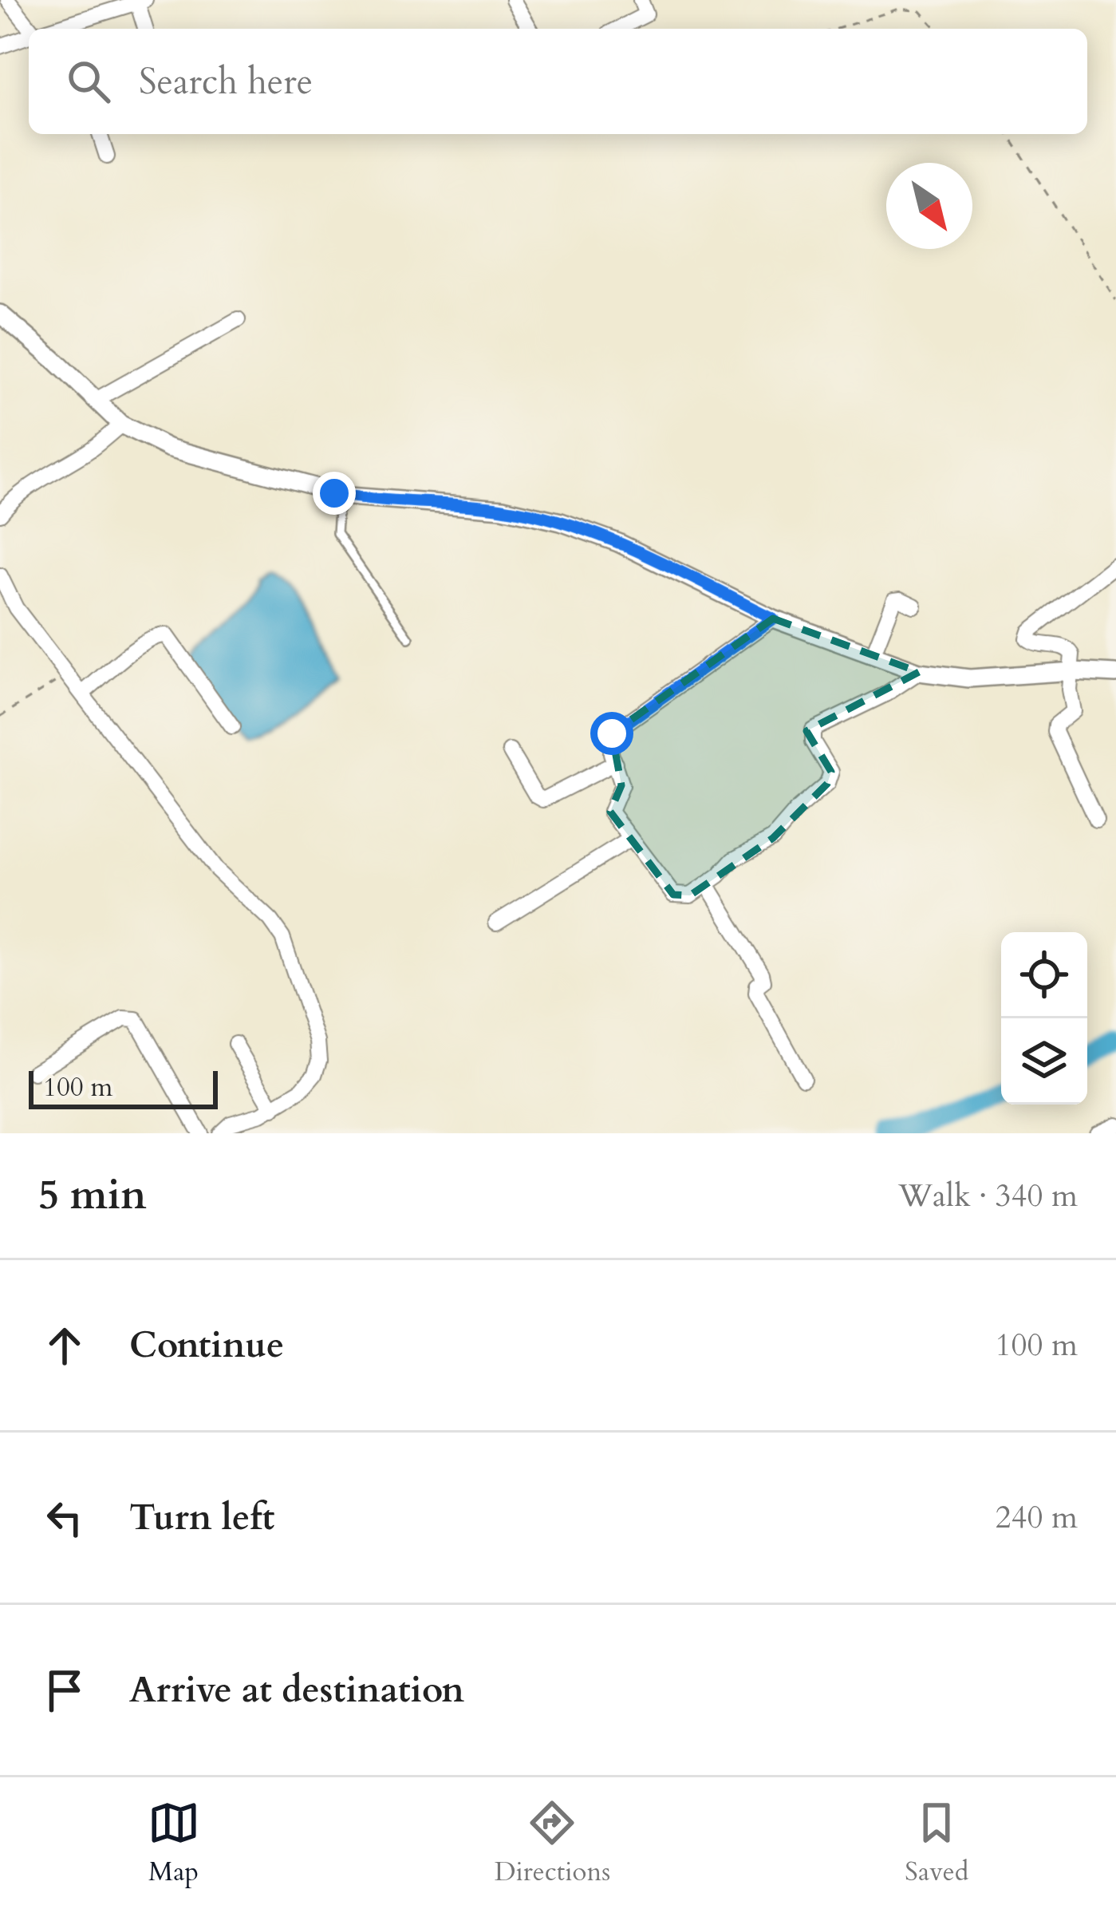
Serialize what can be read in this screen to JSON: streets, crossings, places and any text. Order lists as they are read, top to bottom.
{
  "scale_bar": "100 m",
  "north": "bottom right",
  "page": {
    "search": "Search here",
    "scale": "100 m",
    "heading": ["5 min", "Walk · 340 m"],
    "list": [
      ["Continue", "100 m"],
      ["Turn left", "240 m"],
      "Arrive at destination"
    ],
    "nav": ["Map", "Directions", "Saved"]
  }
}
